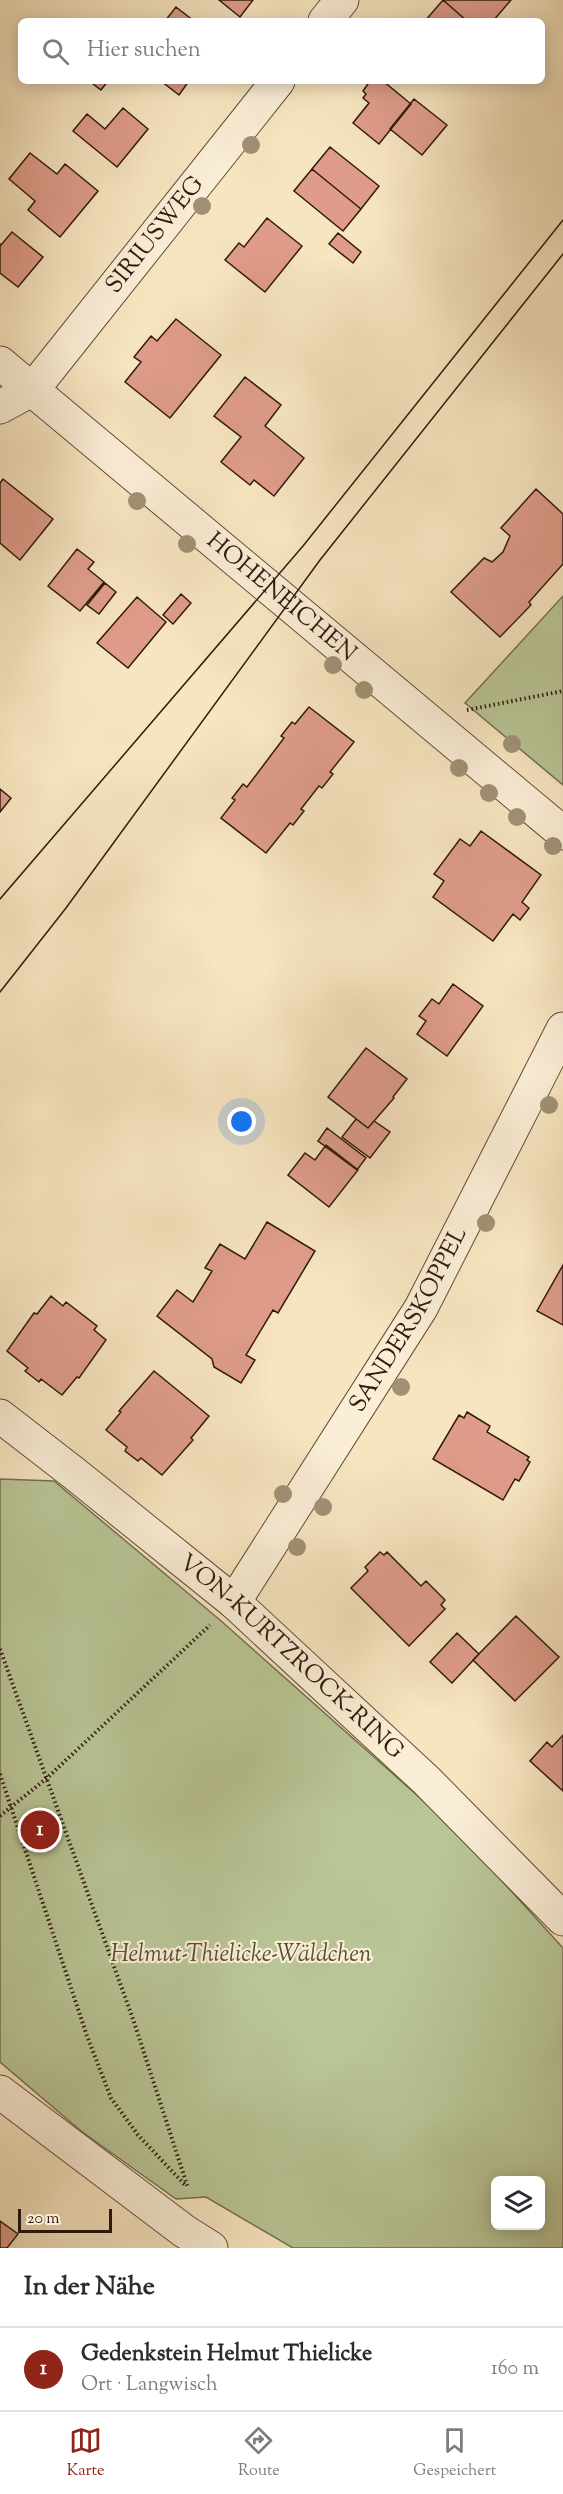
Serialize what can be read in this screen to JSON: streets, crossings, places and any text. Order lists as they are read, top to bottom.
{
  "streets": {
    "street": [
      "SIRIUSWEG",
      "HOHENEICHEN",
      "SANDERSKOPPEL",
      "VON-KURTZROCK-RING"
    ]
  },
  "crossings": [
    ["SIRIUSWEG", "HOHENEICHEN"],
    ["SANDERSKOPPEL", "VON-KURTZROCK-RING"]
  ],
  "parks": ["Helmut-Thielicke-Wäldchen"],
  "scale_bar": "20 m",
  "page": {
    "search": "Hier suchen",
    "pins": "1",
    "scale": "20 m",
    "heading": "In der Nähe",
    "list": [
      {
        "mark": "1",
        "name": "Gedenkstein Helmut Thielicke",
        "note": "Ort · Langwisch",
        "value": "160 m"
      }
    ],
    "nav": ["Karte", "Route", "Gespeichert"]
  }
}
